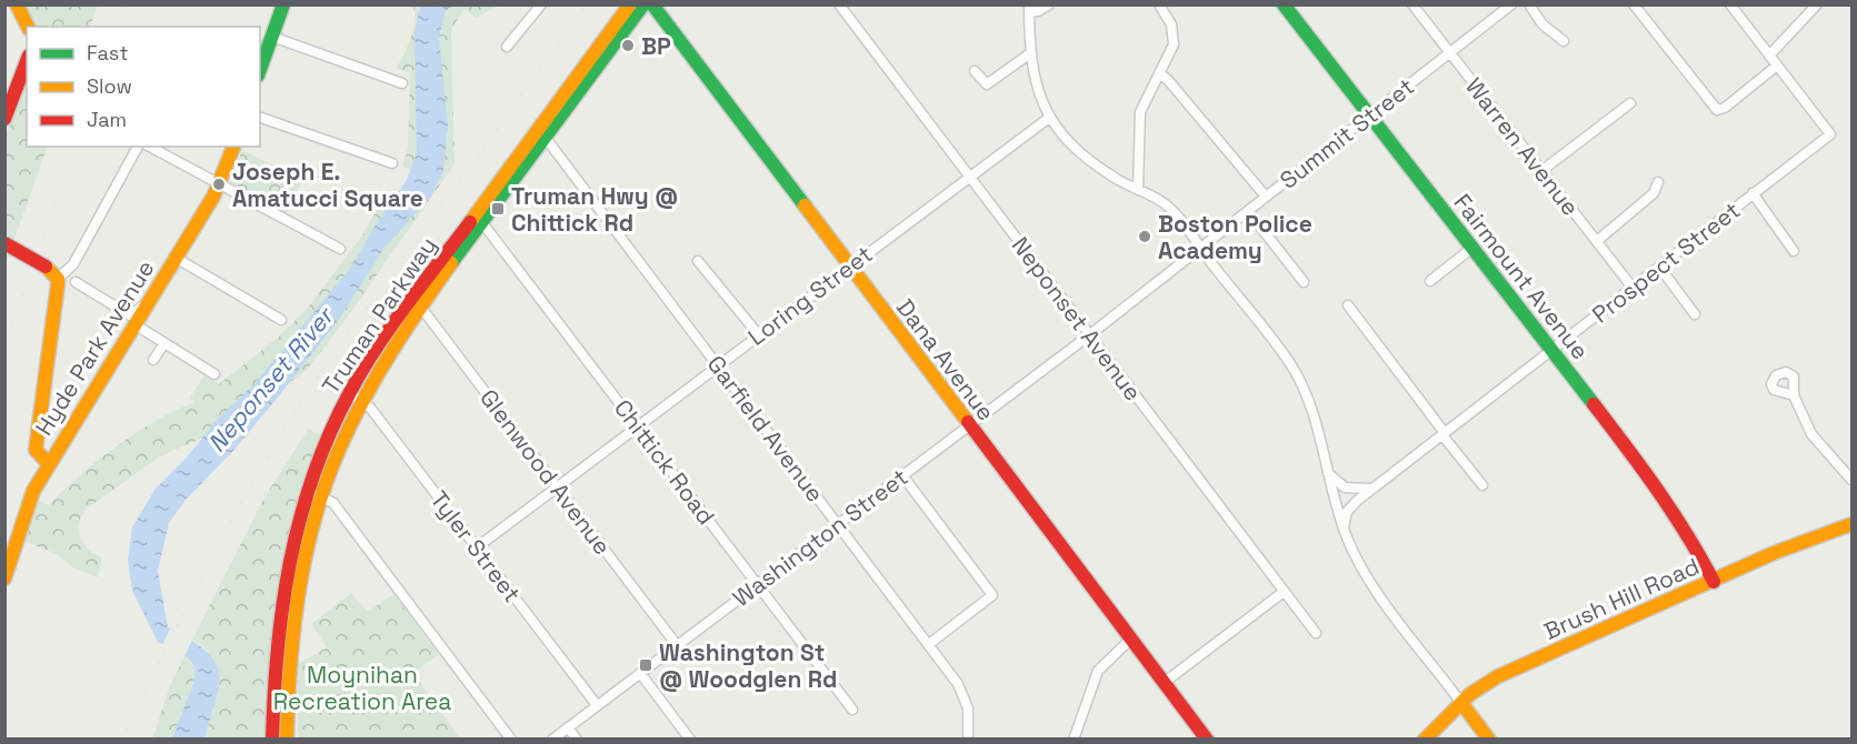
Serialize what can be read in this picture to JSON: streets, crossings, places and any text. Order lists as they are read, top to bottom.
{
  "streets": {
    "main road": [
      "Fairmount Avenue",
      "Truman Parkway",
      "Hyde Park Avenue",
      "Dana Avenue",
      "Brush Hill Road"
    ],
    "street": [
      "Summit Street",
      "Warren Avenue",
      "Prospect Street",
      "Loring Street",
      "Neponset Avenue",
      "Garfield Avenue",
      "Chittick Road",
      "Glenwood Avenue",
      "Washington Street",
      "Tyler Street"
    ]
  },
  "crossings": [
    ["Summit Street", "Warren Avenue"],
    ["Summit Street", "Fairmount Avenue"],
    ["Summit Street", "Neponset Avenue"],
    ["Summit Street", "Washington Street"],
    ["Warren Avenue", "Prospect Street"],
    ["Prospect Street", "Fairmount Avenue"],
    ["Fairmount Avenue", "Brush Hill Road"],
    ["Loring Street", "Neponset Avenue"],
    ["Loring Street", "Dana Avenue"],
    ["Loring Street", "Garfield Avenue"],
    ["Loring Street", "Chittick Road"],
    ["Loring Street", "Glenwood Avenue"],
    ["Loring Street", "Tyler Street"],
    ["Truman Parkway", "Garfield Avenue"],
    ["Truman Parkway", "Chittick Road"],
    ["Truman Parkway", "Glenwood Avenue"],
    ["Truman Parkway", "Tyler Street"],
    ["Neponset Avenue", "Washington Street"],
    ["Dana Avenue", "Washington Street"],
    ["Garfield Avenue", "Washington Street"],
    ["Chittick Road", "Washington Street"],
    ["Glenwood Avenue", "Washington Street"],
    ["Washington Street", "Tyler Street"]
  ],
  "water": ["Neponset River"],
  "parks": ["Moynihan Recreation Area"],
  "places": {
    "other": ["BP", "Joseph E. Amatucci Square", "Boston Police Academy"],
    "transit": ["Truman Hwy @ Chittick Rd", "Washington St @ Woodglen Rd"]
  },
  "legend": ["Fast", "Slow", "Jam"]
}
